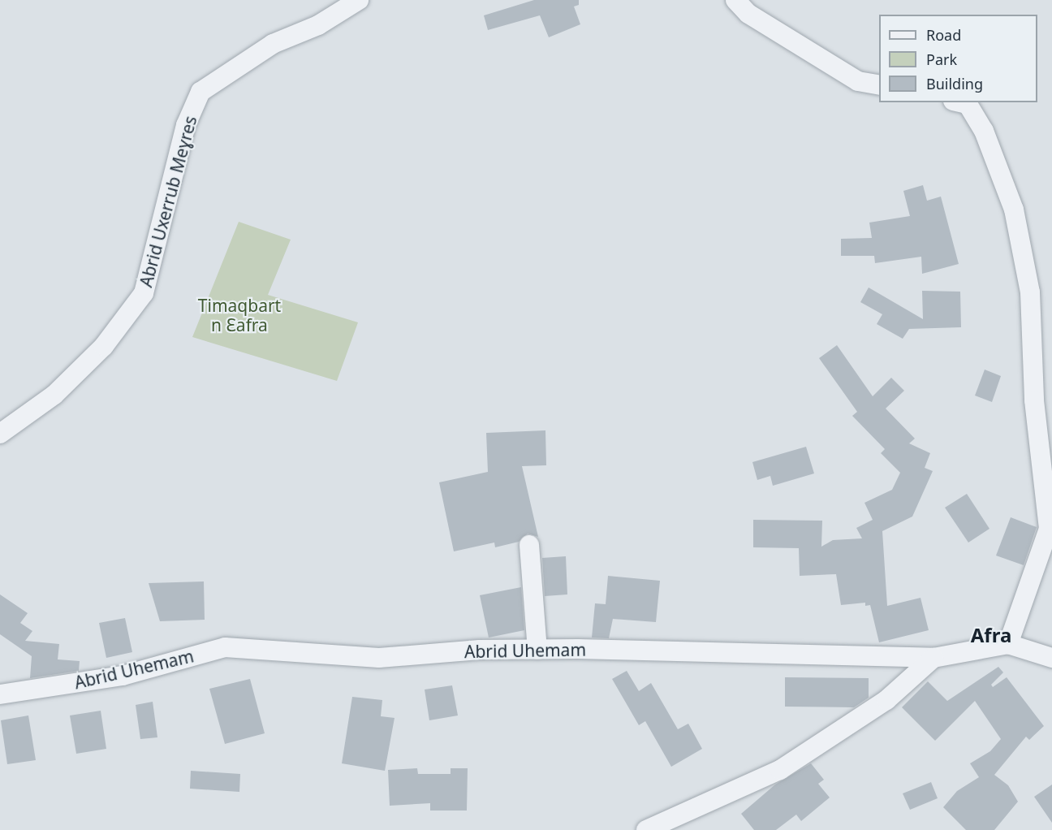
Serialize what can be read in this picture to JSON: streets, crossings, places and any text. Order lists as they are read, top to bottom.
{
  "streets": {
    "street": ["Abrid Uxerrub Meɣres", "Abrid Uhemam"]
  },
  "districts": ["Afra"],
  "parks": ["Timaqbart n Ɛafra"],
  "legend": ["Road", "Park", "Building"]
}
